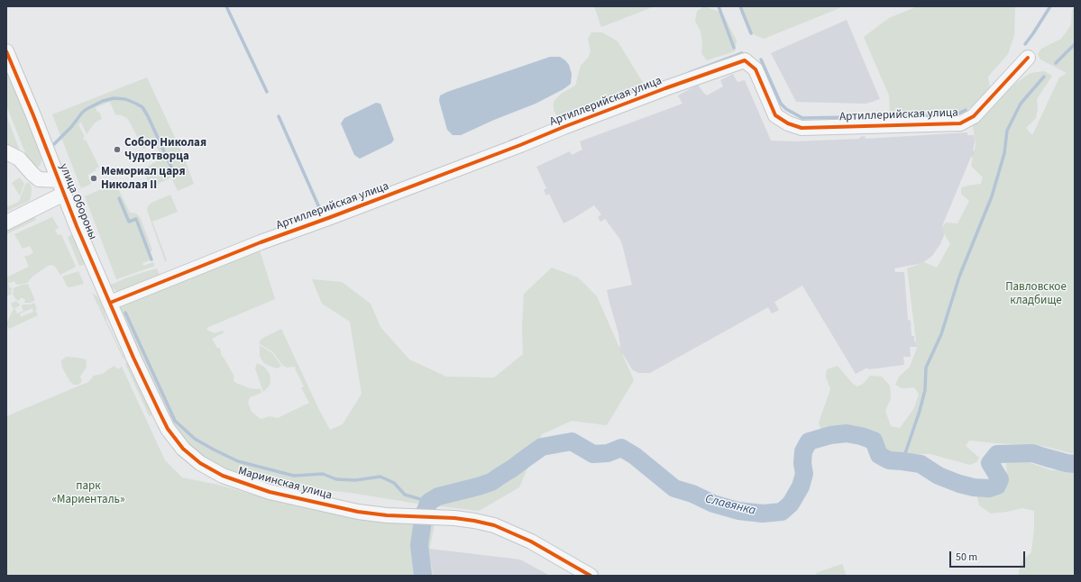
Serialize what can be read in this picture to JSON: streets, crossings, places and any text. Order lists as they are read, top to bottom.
{
  "streets": {
    "street": ["Артиллерийская улица", "улица Обороны", "Мариинская улица"]
  },
  "crossings": [
    ["Артиллерийская улица", "улица Обороны"],
    ["улица Обороны", "Мариинская улица"]
  ],
  "water": ["Славянка"],
  "parks": ["Павловское кладбище", "парк «Мариенталь»"],
  "places": ["Собор Николая Чудотворца", "Мемориал царя Николая II"],
  "scale_bar": "50 m"
}
